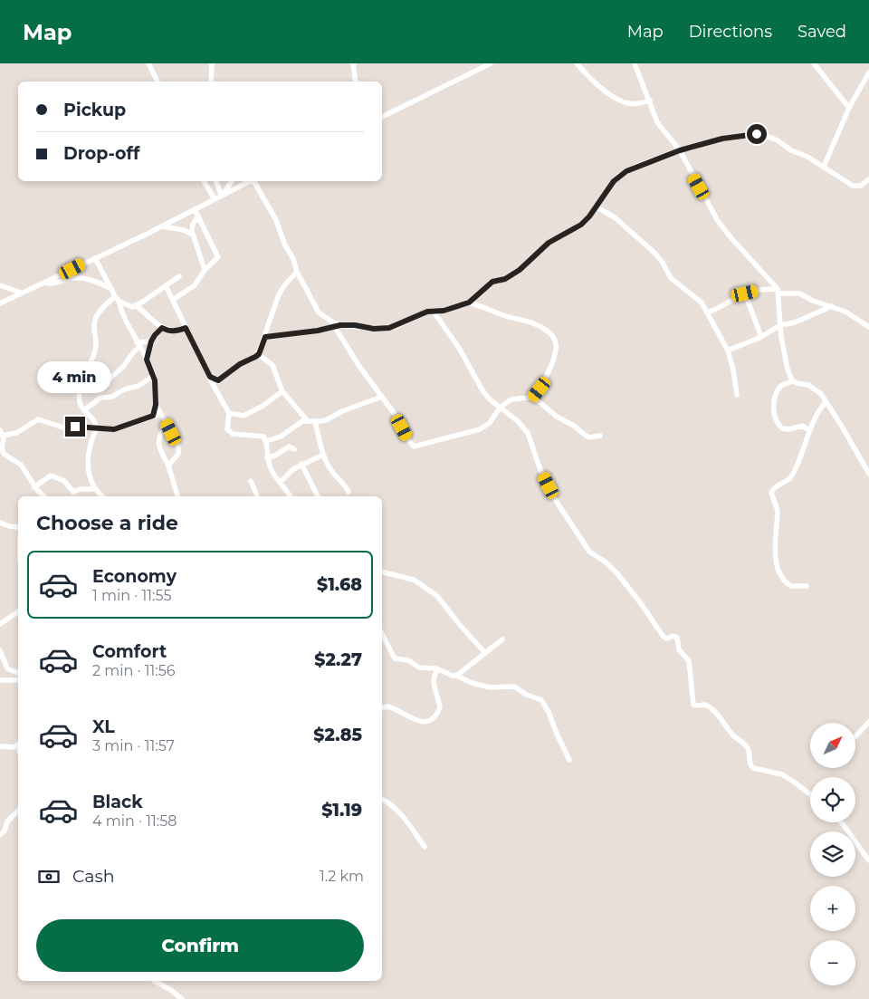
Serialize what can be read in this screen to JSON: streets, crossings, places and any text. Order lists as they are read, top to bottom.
{
  "north": "top right",
  "page": {
    "header": "Map",
    "nav": ["Map", "Directions", "Saved"],
    "banner": ["Pickup", "Drop-off"],
    "bubble": "4 min",
    "heading": "Choose a ride",
    "list": [
      {
        "name": "Economy",
        "note": "1 min · 11:55",
        "value": "$1.68"
      },
      {
        "name": "Comfort",
        "note": "2 min · 11:56",
        "value": "$2.27"
      },
      {
        "name": "XL",
        "note": "3 min · 11:57",
        "value": "$2.85"
      },
      {
        "name": "Black",
        "note": "4 min · 11:58",
        "value": "$1.19"
      }
    ],
    "map_buttons": ["+", "−"],
    "pay": ["Cash", "1.2 km"],
    "buttons": "Confirm"
  }
}
